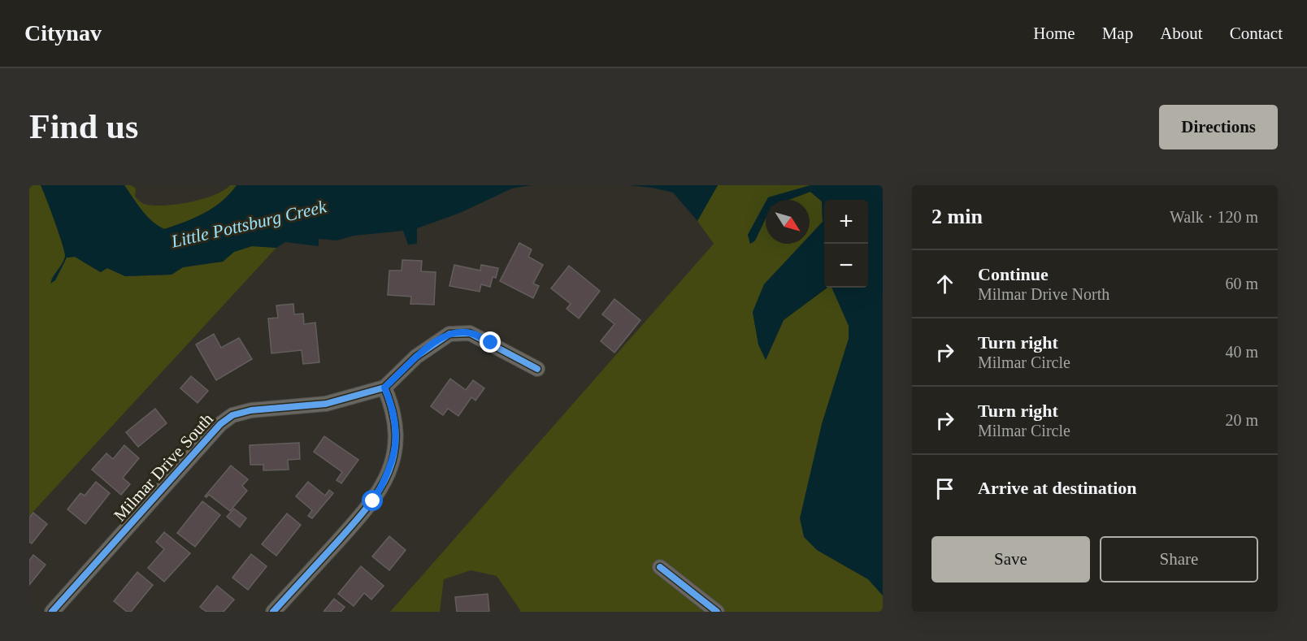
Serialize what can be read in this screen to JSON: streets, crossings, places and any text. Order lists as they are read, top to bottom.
{
  "streets": {
    "street": ["Milmar Drive South"]
  },
  "water": ["Little Pottsburg Creek"],
  "north": "bottom right",
  "page": {
    "header": "Citynav",
    "nav": [
      "Home",
      "Map",
      "About",
      "Contact"
    ],
    "buttons": [
      "Directions",
      ["Save", "Share"]
    ],
    "title": "Find us",
    "heading": ["2 min", "Walk · 120 m"],
    "map_buttons": ["+", "−"],
    "list": [
      ["Continue", "Milmar Drive North", "60 m"],
      ["Turn right", "Milmar Circle", "40 m"],
      ["Turn right", "Milmar Circle", "20 m"],
      "Arrive at destination"
    ]
  }
}
